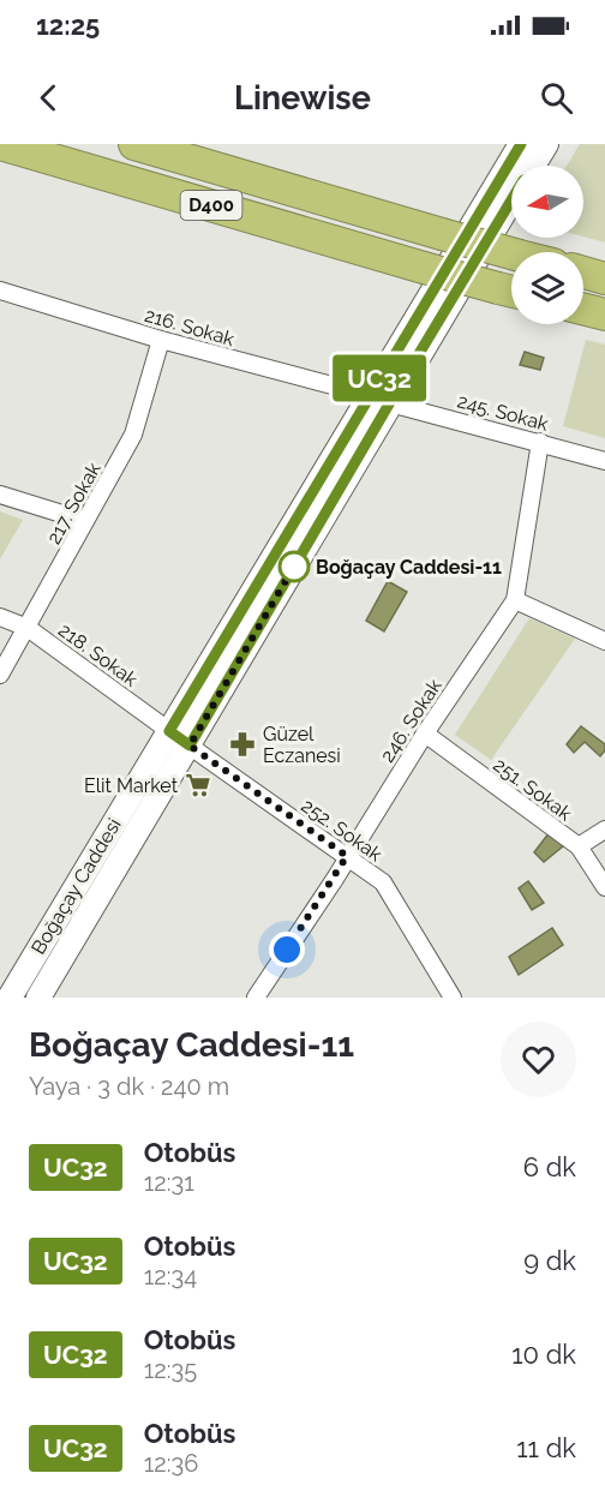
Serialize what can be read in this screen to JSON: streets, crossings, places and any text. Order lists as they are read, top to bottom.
{
  "streets": {
    "highway": ["D400"],
    "main road": ["Boğaçay Caddesi"],
    "street": [
      "216. Sokak",
      "245. Sokak",
      "217. Sokak",
      "218. Sokak",
      "246. Sokak",
      "251. Sokak",
      "252. Sokak"
    ]
  },
  "crossings": [
    ["216. Sokak", "245. Sokak"],
    ["216. Sokak", "217. Sokak"],
    ["216. Sokak", "Boğaçay Caddesi"],
    ["245. Sokak", "246. Sokak"],
    ["245. Sokak", "Boğaçay Caddesi"],
    ["217. Sokak", "218. Sokak"],
    ["218. Sokak", "252. Sokak"],
    ["218. Sokak", "Boğaçay Caddesi"],
    ["246. Sokak", "251. Sokak"],
    ["246. Sokak", "252. Sokak"],
    ["252. Sokak", "Boğaçay Caddesi"]
  ],
  "places": {
    "other": ["Boğaçay Caddesi-11"],
    "pharmacy": ["Güzel Eczanesi"],
    "supermarket": ["Elit Market"]
  },
  "lines": ["bus line UC32"],
  "north": "left",
  "page": {
    "status": "12:25",
    "header": "Linewise",
    "on_map": "UC32",
    "heading": ["Boğaçay Caddesi-11", "Yaya · 3 dk · 240 m"],
    "list": [
      {
        "mark": "UC32",
        "name": "Otobüs",
        "note": "12:31",
        "value": "6 dk"
      },
      {
        "mark": "UC32",
        "name": "Otobüs",
        "note": "12:34",
        "value": "9 dk"
      },
      {
        "mark": "UC32",
        "name": "Otobüs",
        "note": "12:35",
        "value": "10 dk"
      },
      {
        "mark": "UC32",
        "name": "Otobüs",
        "note": "12:36",
        "value": "11 dk"
      }
    ]
  }
}
